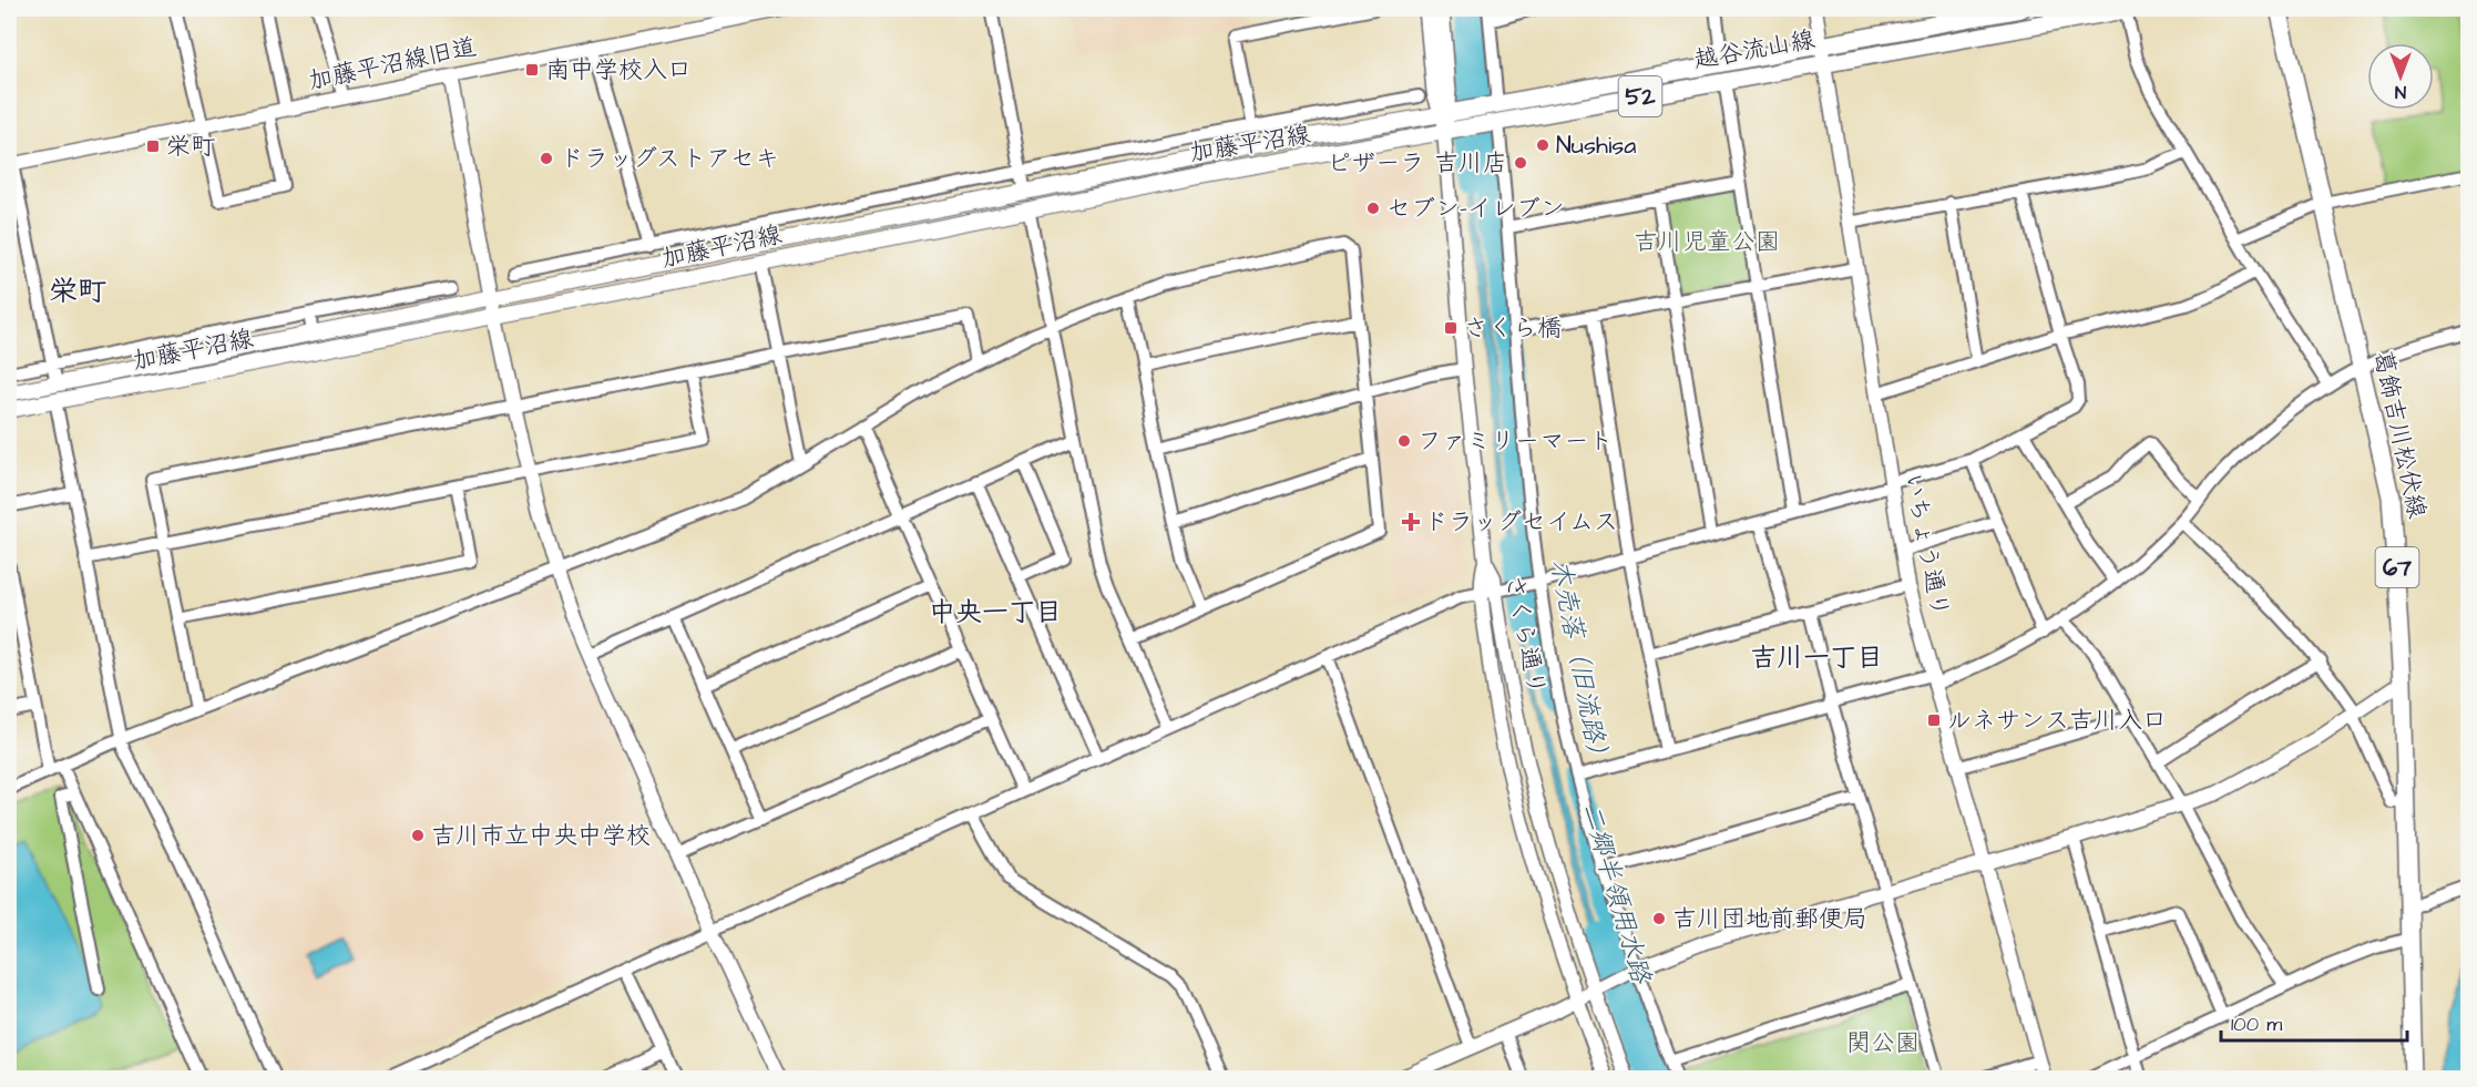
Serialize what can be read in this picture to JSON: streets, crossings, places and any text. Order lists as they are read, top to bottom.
{
  "streets": {
    "main road": [
      "越谷流山線",
      "52",
      "加藤平沼線",
      "葛飾吉川松伏線",
      "67"
    ],
    "street": ["加藤平沼線旧道", "いちょう通り", "さくら通り"]
  },
  "crossings": [
    ["越谷流山線", "加藤平沼線"],
    ["越谷流山線", "いちょう通り"],
    ["越谷流山線", "さくら通り"],
    ["加藤平沼線", "さくら通り"]
  ],
  "districts": ["栄町", "中央一丁目", "吉川一丁目"],
  "water": ["木売落（旧流路）", "二郷半領用水路"],
  "parks": ["吉川児童公園", "関公園"],
  "places": {
    "transit": [
      "南中学校入口",
      "栄町",
      "さくら橋",
      "ルネサンス吉川入口"
    ],
    "other": [
      "Nushisa",
      "ドラッグストアセキ",
      "ピザーラ 吉川店",
      "セブン-イレブン",
      "ファミリーマート",
      "吉川市立中央中学校",
      "吉川団地前郵便局"
    ],
    "health": ["ドラッグセイムス"]
  },
  "scale_bar": "100 m",
  "north": "bottom"
}
